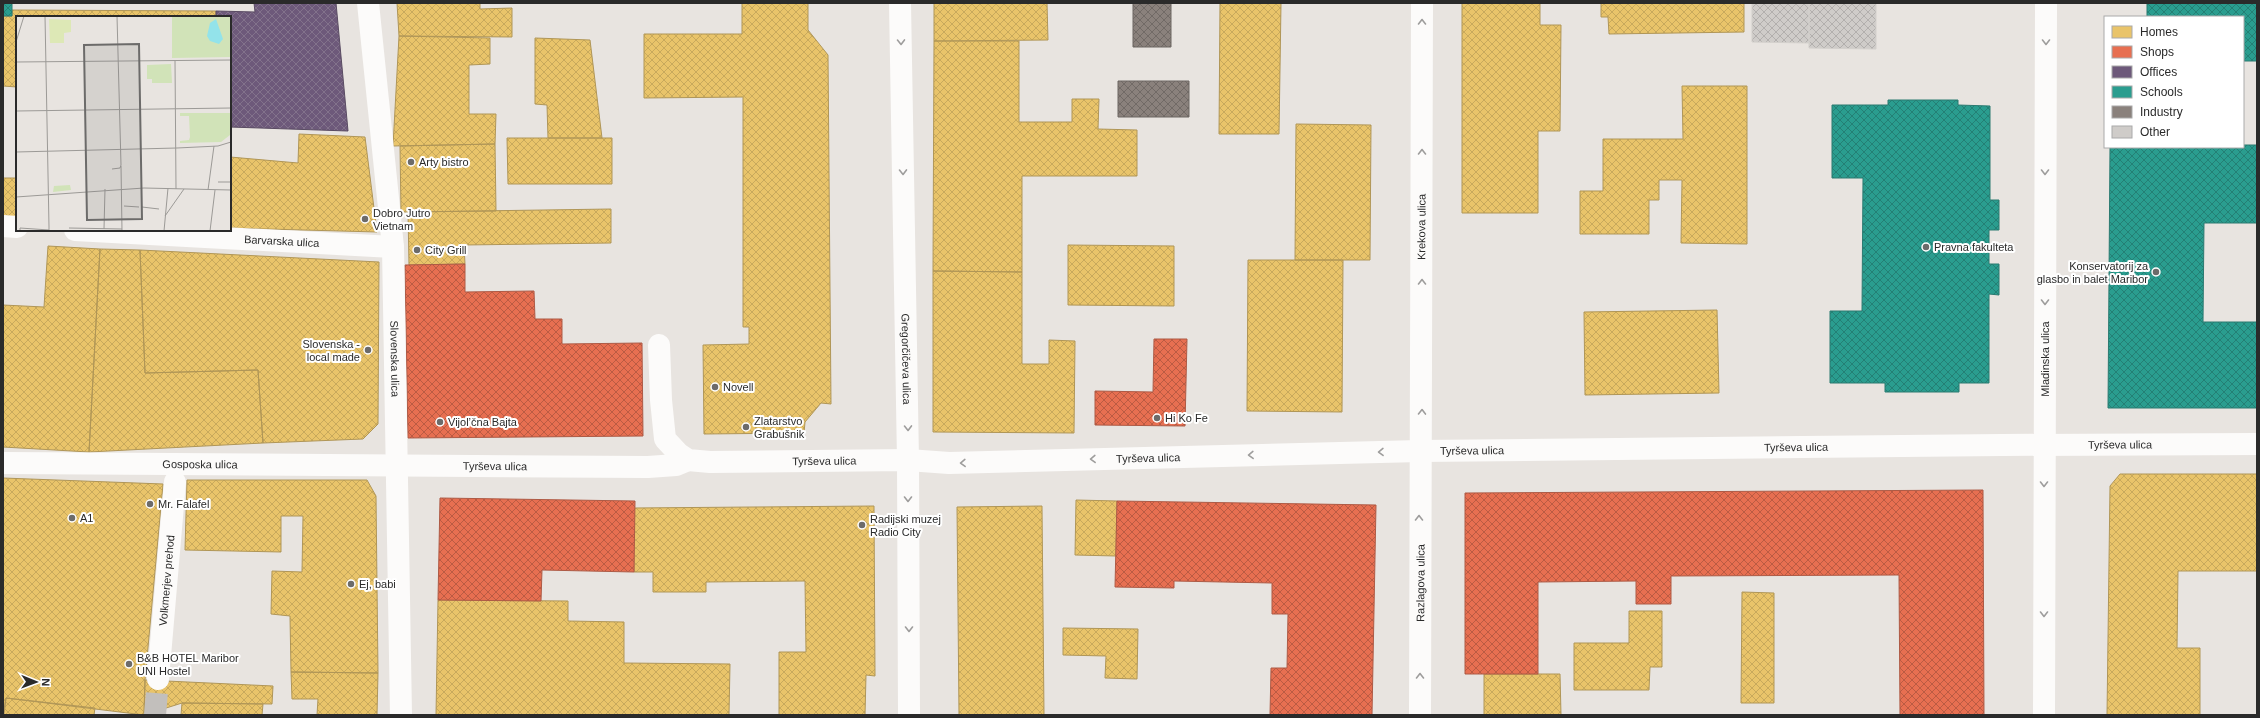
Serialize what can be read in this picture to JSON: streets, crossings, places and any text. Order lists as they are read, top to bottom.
{
  "streets": {
    "street": [
      "Krekova ulica",
      "Barvarska ulica",
      "Slovenska ulica",
      "Gregorčičeva ulica",
      "Mladinska ulica",
      "Tyrševa ulica",
      "Gosposka ulica",
      "Volkmerjev prehod",
      "Razlagova ulica"
    ]
  },
  "crossings": [
    ["Krekova ulica", "Tyrševa ulica"],
    ["Krekova ulica", "Razlagova ulica"],
    ["Barvarska ulica", "Slovenska ulica"],
    ["Slovenska ulica", "Tyrševa ulica"],
    ["Slovenska ulica", "Gosposka ulica"],
    ["Gregorčičeva ulica", "Tyrševa ulica"],
    ["Mladinska ulica", "Tyrševa ulica"],
    ["Tyrševa ulica", "Gosposka ulica"],
    ["Tyrševa ulica", "Razlagova ulica"]
  ],
  "one_way": [
    "Krekova ulica",
    "Gregorčičeva ulica",
    "Mladinska ulica",
    "Razlagova ulica"
  ],
  "places": [
    "Arty bistro",
    "Dobro Jutro Vietnam",
    "Pravna fakulteta",
    "City Grill",
    "Konservatorij za glasbo in balet Maribor",
    "Slovenska - local made",
    "Novell",
    "Hi Ko Fe",
    "Vijol’čna Bajta",
    "Zlatarstvo Grabušnik",
    "Mr. Falafel",
    "A1",
    "Radijski muzej Radio City",
    "Ej, babi",
    "B&B HOTEL Maribor UNI Hostel"
  ],
  "legend": [
    "Homes",
    "Shops",
    "Offices",
    "Schools",
    "Industry",
    "Other"
  ],
  "north": "right"
}
